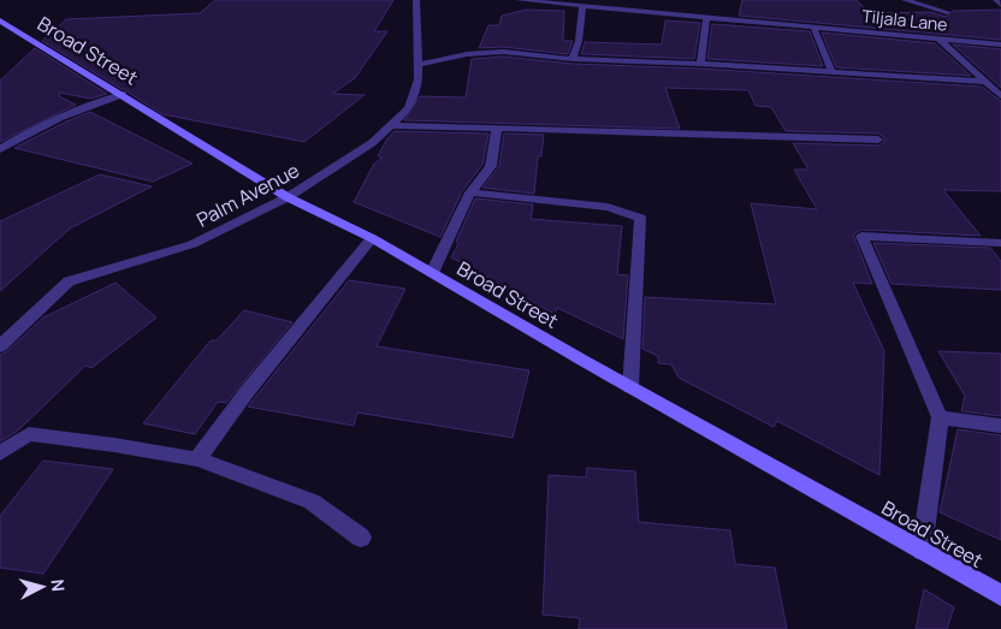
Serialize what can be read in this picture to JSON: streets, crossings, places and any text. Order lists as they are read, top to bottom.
{
  "streets": {
    "street": ["Tiljala Lane", "Broad Street", "Palm Avenue"]
  },
  "crossings": [
    ["Broad Street", "Palm Avenue"]
  ],
  "north": "right"
}
